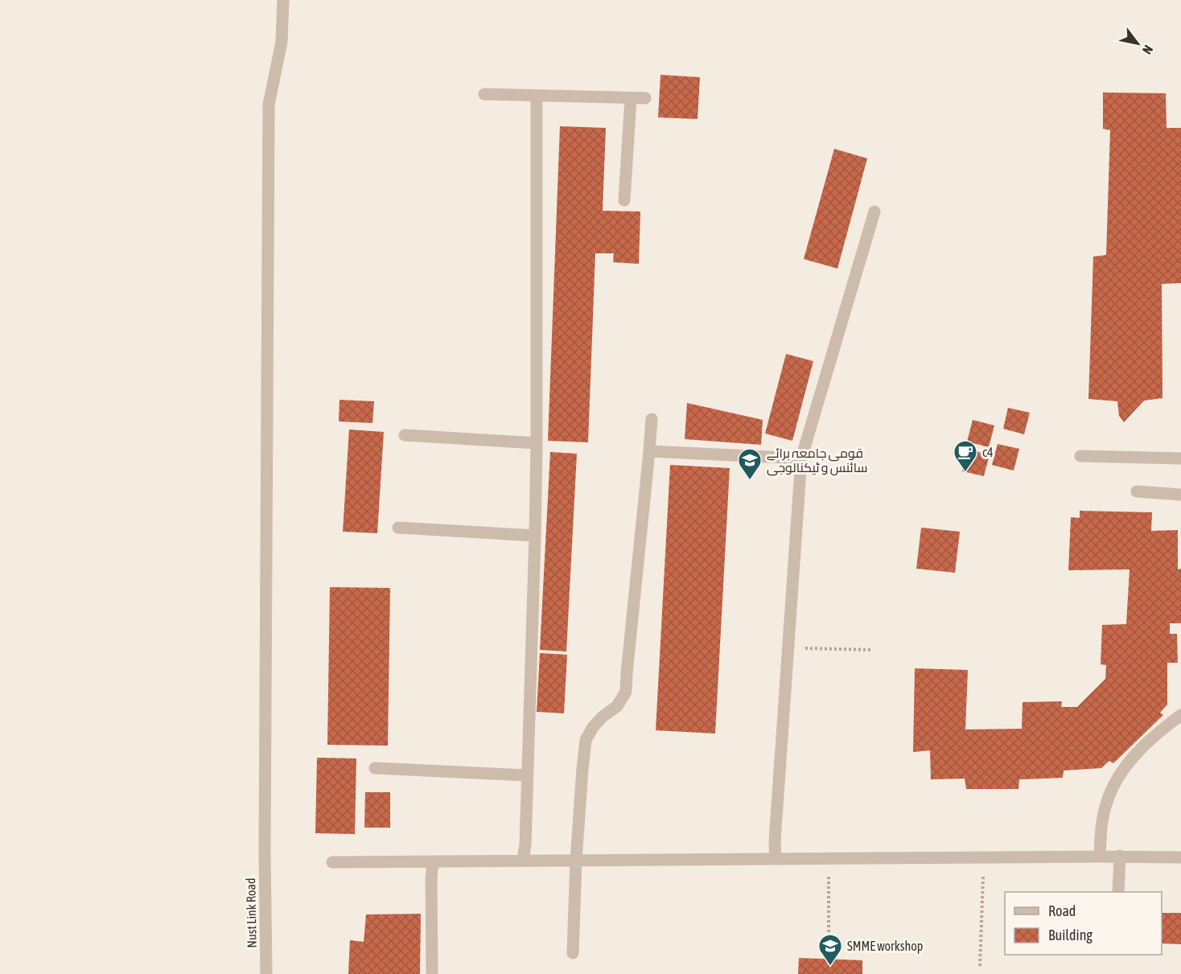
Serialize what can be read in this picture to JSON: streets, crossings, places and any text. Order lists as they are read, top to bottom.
{
  "streets": {
    "street": ["Nust Link Road"]
  },
  "places": {
    "cafe": ["c4"],
    "school or university": ["قومی جامعہ برائے سائنس و ٹیکنالوجی", "SMME workshop"]
  },
  "legend": ["Road", "Building"],
  "north": "bottom right"
}
